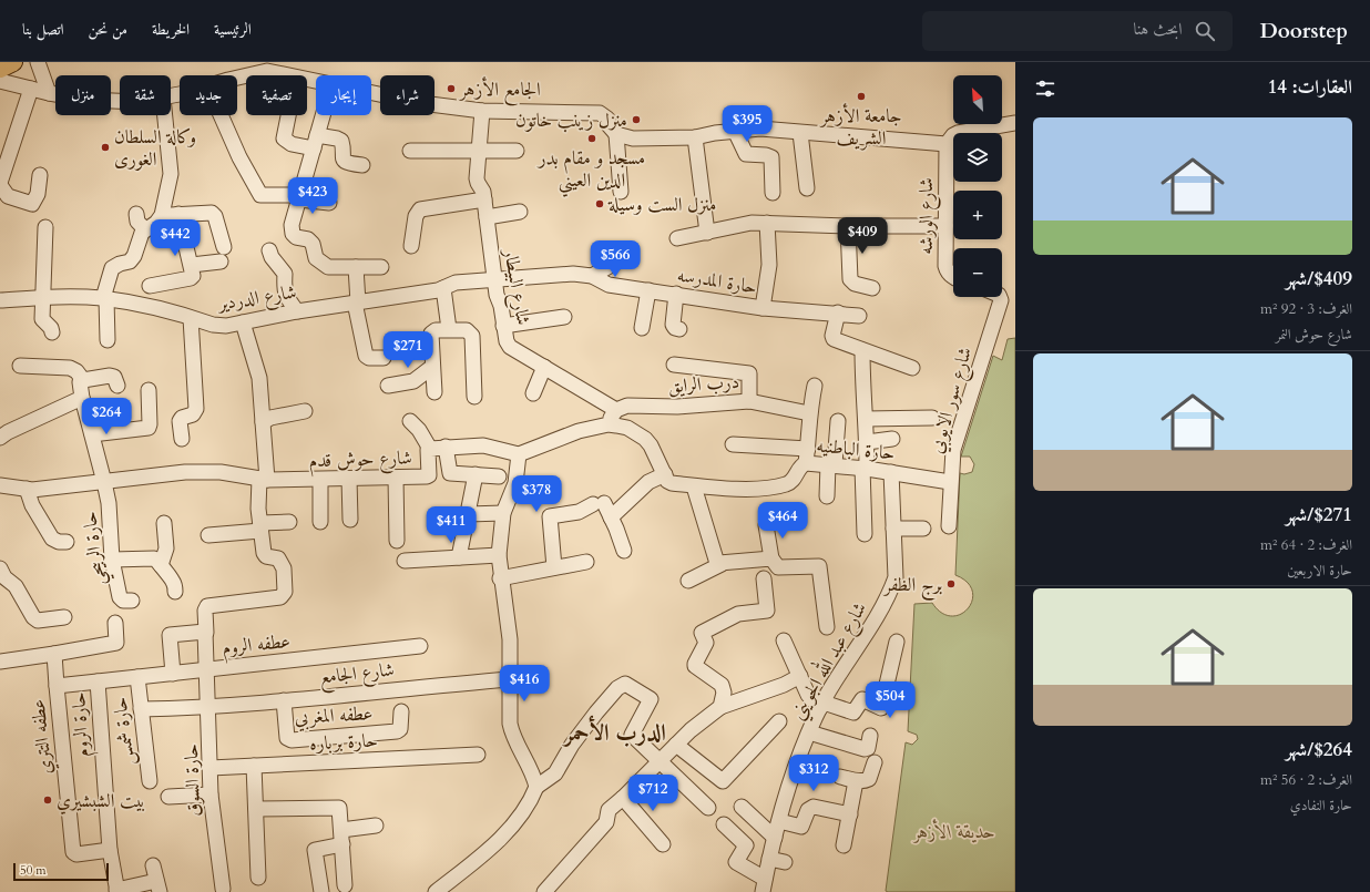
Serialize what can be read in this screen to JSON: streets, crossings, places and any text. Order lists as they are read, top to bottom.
{
  "streets": {
    "street": [
      "شارع الورشه",
      "حارة المدرسه",
      "شارع البيطار",
      "شارع الدردير",
      "درب الرايق",
      "شارع سور الايوبي",
      "حارة الباطنيه",
      "شارع حوش قدم",
      "حارة الربيحي",
      "عطفه الروم",
      "شارع عبد الله الجويني",
      "شارع الجامع",
      "عطفه المغربي",
      "حارة الروم",
      "حارة شمس",
      "عطفه التتري",
      "حارة برباره",
      "حارة السوق"
    ]
  },
  "crossings": [
    ["حارة المدرسه", "شارع البيطار"],
    ["حارة المدرسه", "شارع الدردير"],
    ["شارع البيطار", "شارع الدردير"],
    ["شارع البيطار", "درب الرايق"],
    ["شارع سور الايوبي", "حارة الباطنيه"],
    ["حارة الباطنيه", "شارع عبد الله الجويني"],
    ["شارع حوش قدم", "حارة الربيحي"],
    ["عطفه الروم", "حارة الروم"],
    ["عطفه الروم", "حارة شمس"],
    ["عطفه الروم", "حارة السوق"],
    ["شارع الجامع", "عطفه المغربي"],
    ["شارع الجامع", "حارة شمس"],
    ["شارع الجامع", "حارة السوق"],
    ["حارة الروم", "عطفه التتري"],
    ["حارة برباره", "حارة السوق"]
  ],
  "districts": ["الدرب الأحمر"],
  "parks": ["حديقة الأزهر"],
  "places": [
    "الجامع الأزهر",
    "جامعة الأزهر الشريف",
    "منزل زينب خاتون",
    "مسجد و مقام بدر الدين العيني",
    "وكالة السلطان الغورى",
    "منزل الست وسيلة",
    "برج الظفر",
    "بيت الشبشيري"
  ],
  "scale_bar": "50 m",
  "north": "top left",
  "page": {
    "header": "Doorstep",
    "search": "ابحث هنا",
    "nav": [
      "الرئيسية",
      "الخريطة",
      "من نحن",
      "اتصل بنا"
    ],
    "heading": "العقارات: 14",
    "map_buttons": ["+", "−"],
    "chip": [
      "شراء",
      "إيجار",
      "تصفية",
      "جديد",
      "شقة",
      "منزل"
    ],
    "price": [
      "$395",
      "$423",
      "$409",
      "$442",
      "$566",
      "$271",
      "$264",
      "$378",
      "$464",
      "$411",
      "$416",
      "$504",
      "$312",
      "$712"
    ],
    "list": [
      {
        "name": "$409/شهر",
        "note": "الغرف: 3 · 92 m² · شارع حوش النمر"
      },
      {
        "name": "$271/شهر",
        "note": "الغرف: 2 · 64 m² · حارة الاربعين"
      },
      {
        "name": "$264/شهر",
        "note": "الغرف: 2 · 56 m² · حارة النفادي"
      }
    ],
    "scale": "50 m"
  }
}
